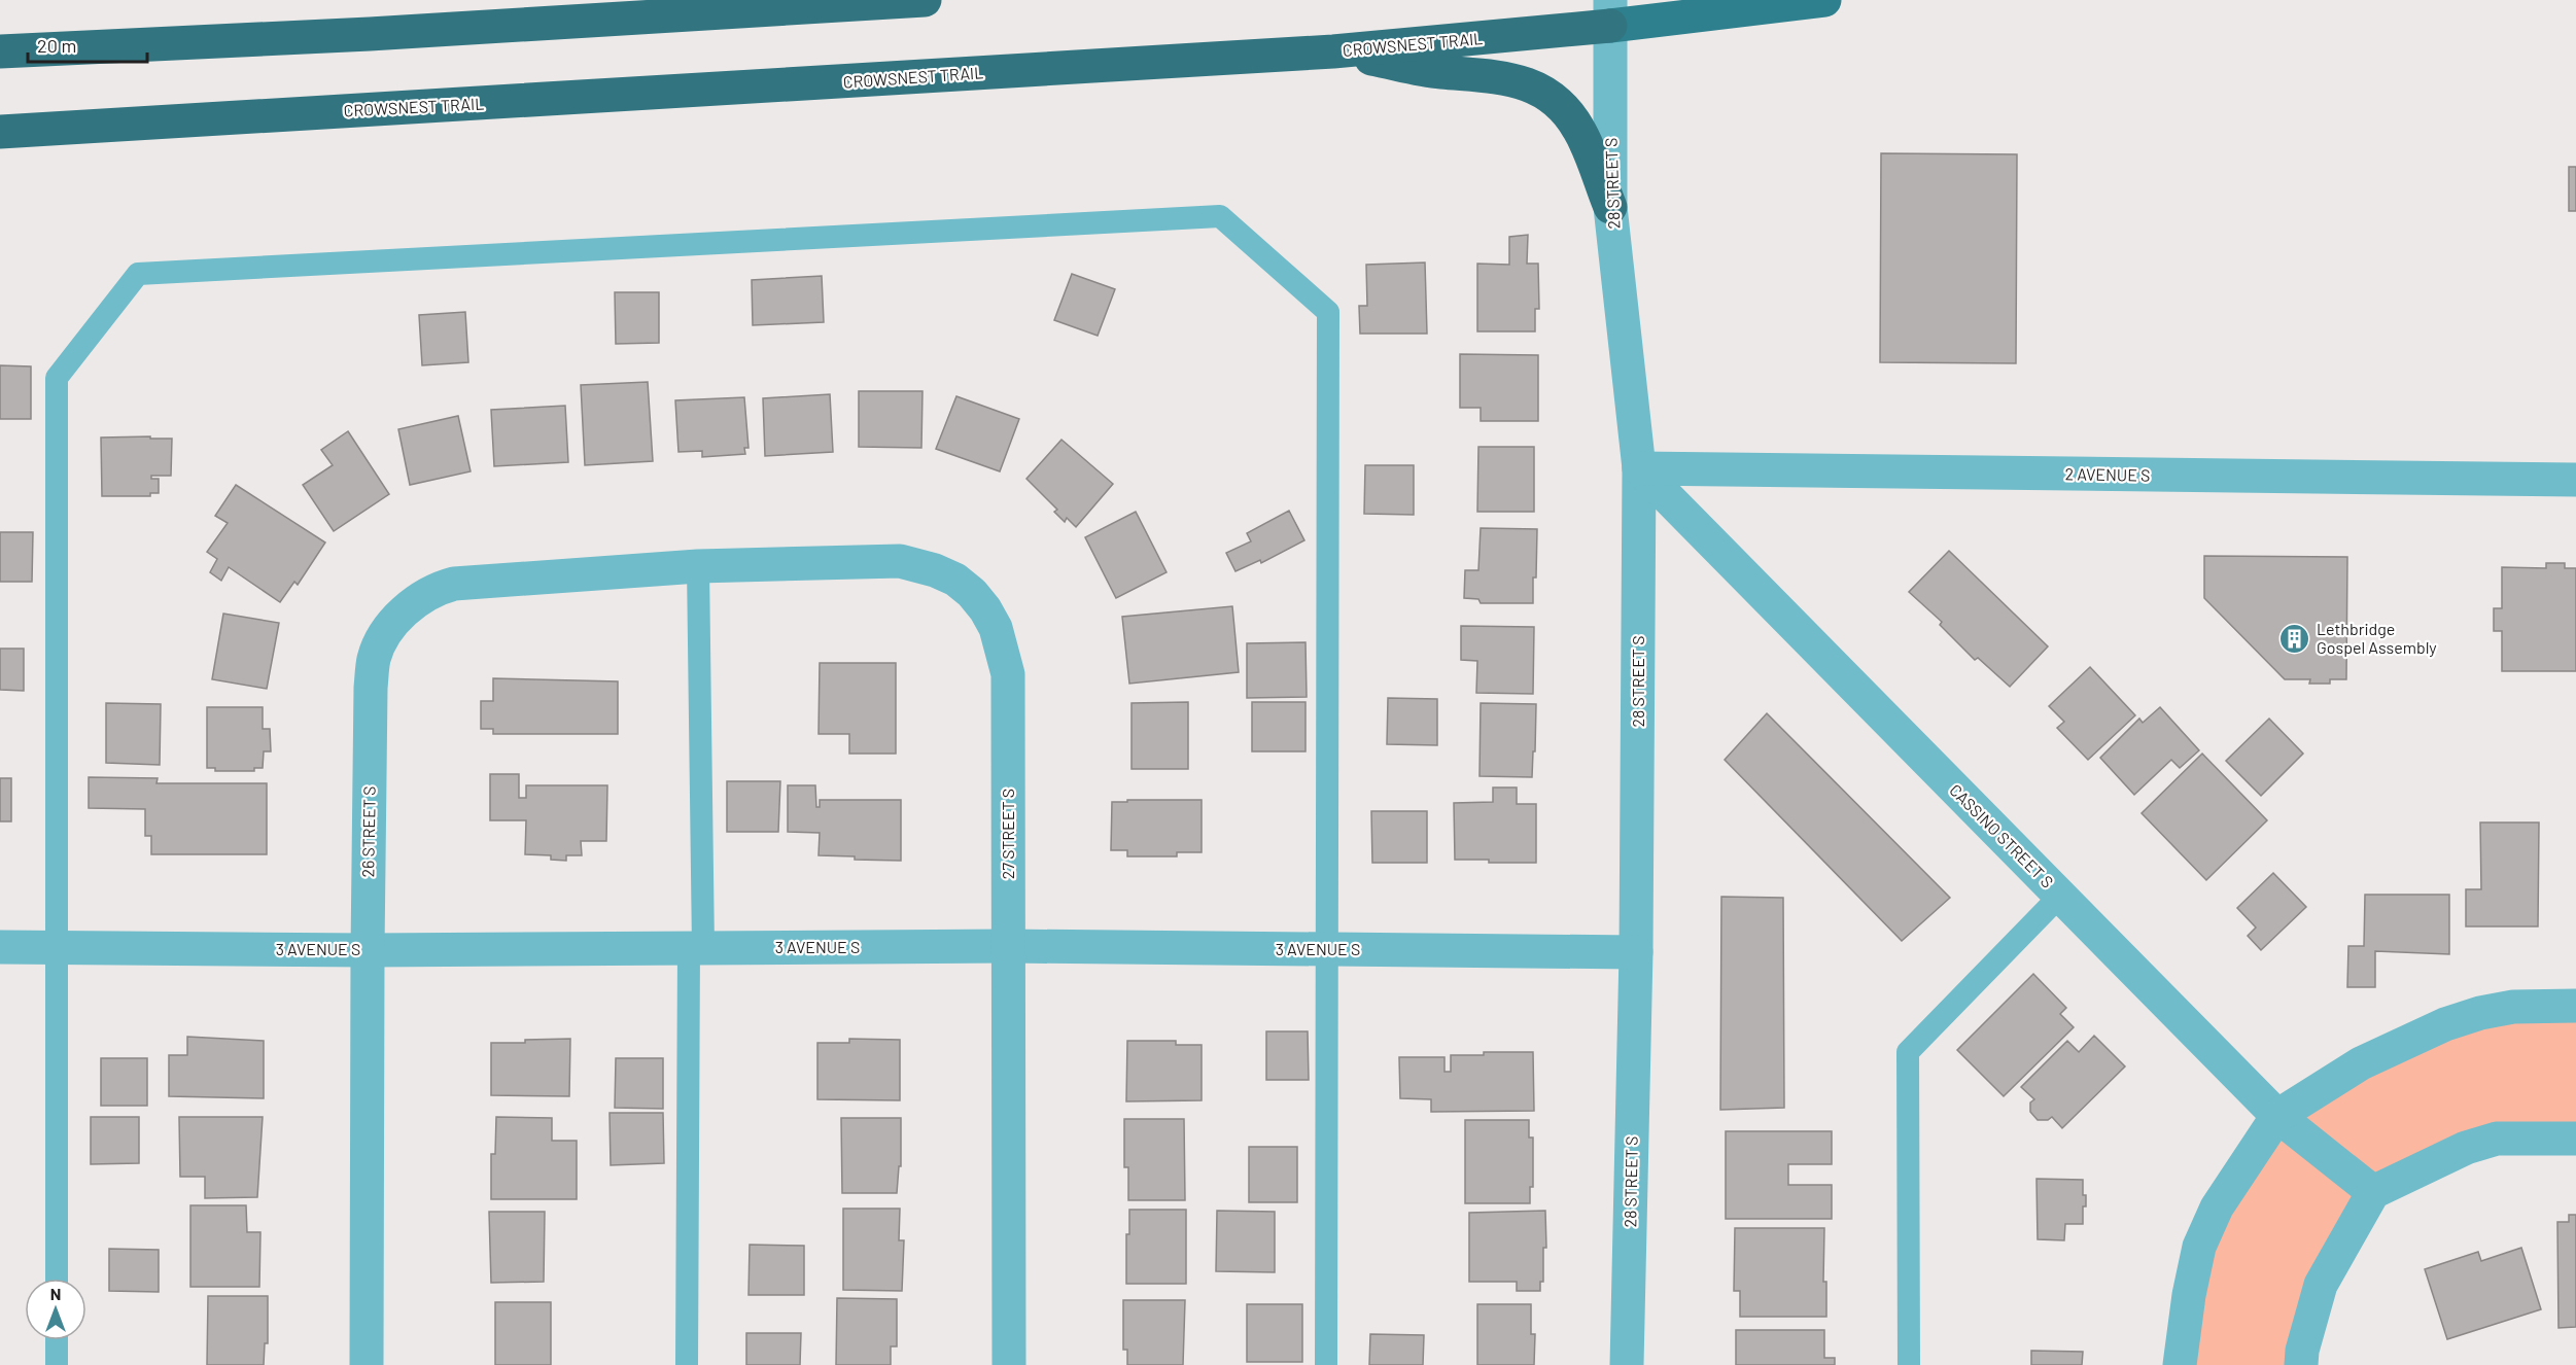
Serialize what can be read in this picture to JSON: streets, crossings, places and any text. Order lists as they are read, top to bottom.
{
  "streets": {
    "highway": ["CROWSNEST TRAIL"],
    "street": [
      "28 STREET S",
      "2 AVENUE S",
      "26 STREET S",
      "27 STREET S",
      "CASSINO STREET S",
      "3 AVENUE S"
    ]
  },
  "crossings": [
    ["CROWSNEST TRAIL", "28 STREET S"],
    ["28 STREET S", "2 AVENUE S"],
    ["28 STREET S", "CASSINO STREET S"],
    ["28 STREET S", "3 AVENUE S"],
    ["2 AVENUE S", "CASSINO STREET S"],
    ["26 STREET S", "27 STREET S"],
    ["26 STREET S", "3 AVENUE S"],
    ["27 STREET S", "3 AVENUE S"]
  ],
  "places": {
    "building": ["Lethbridge Gospel Assembly"]
  },
  "scale_bar": "20 m",
  "north": "top"
}
